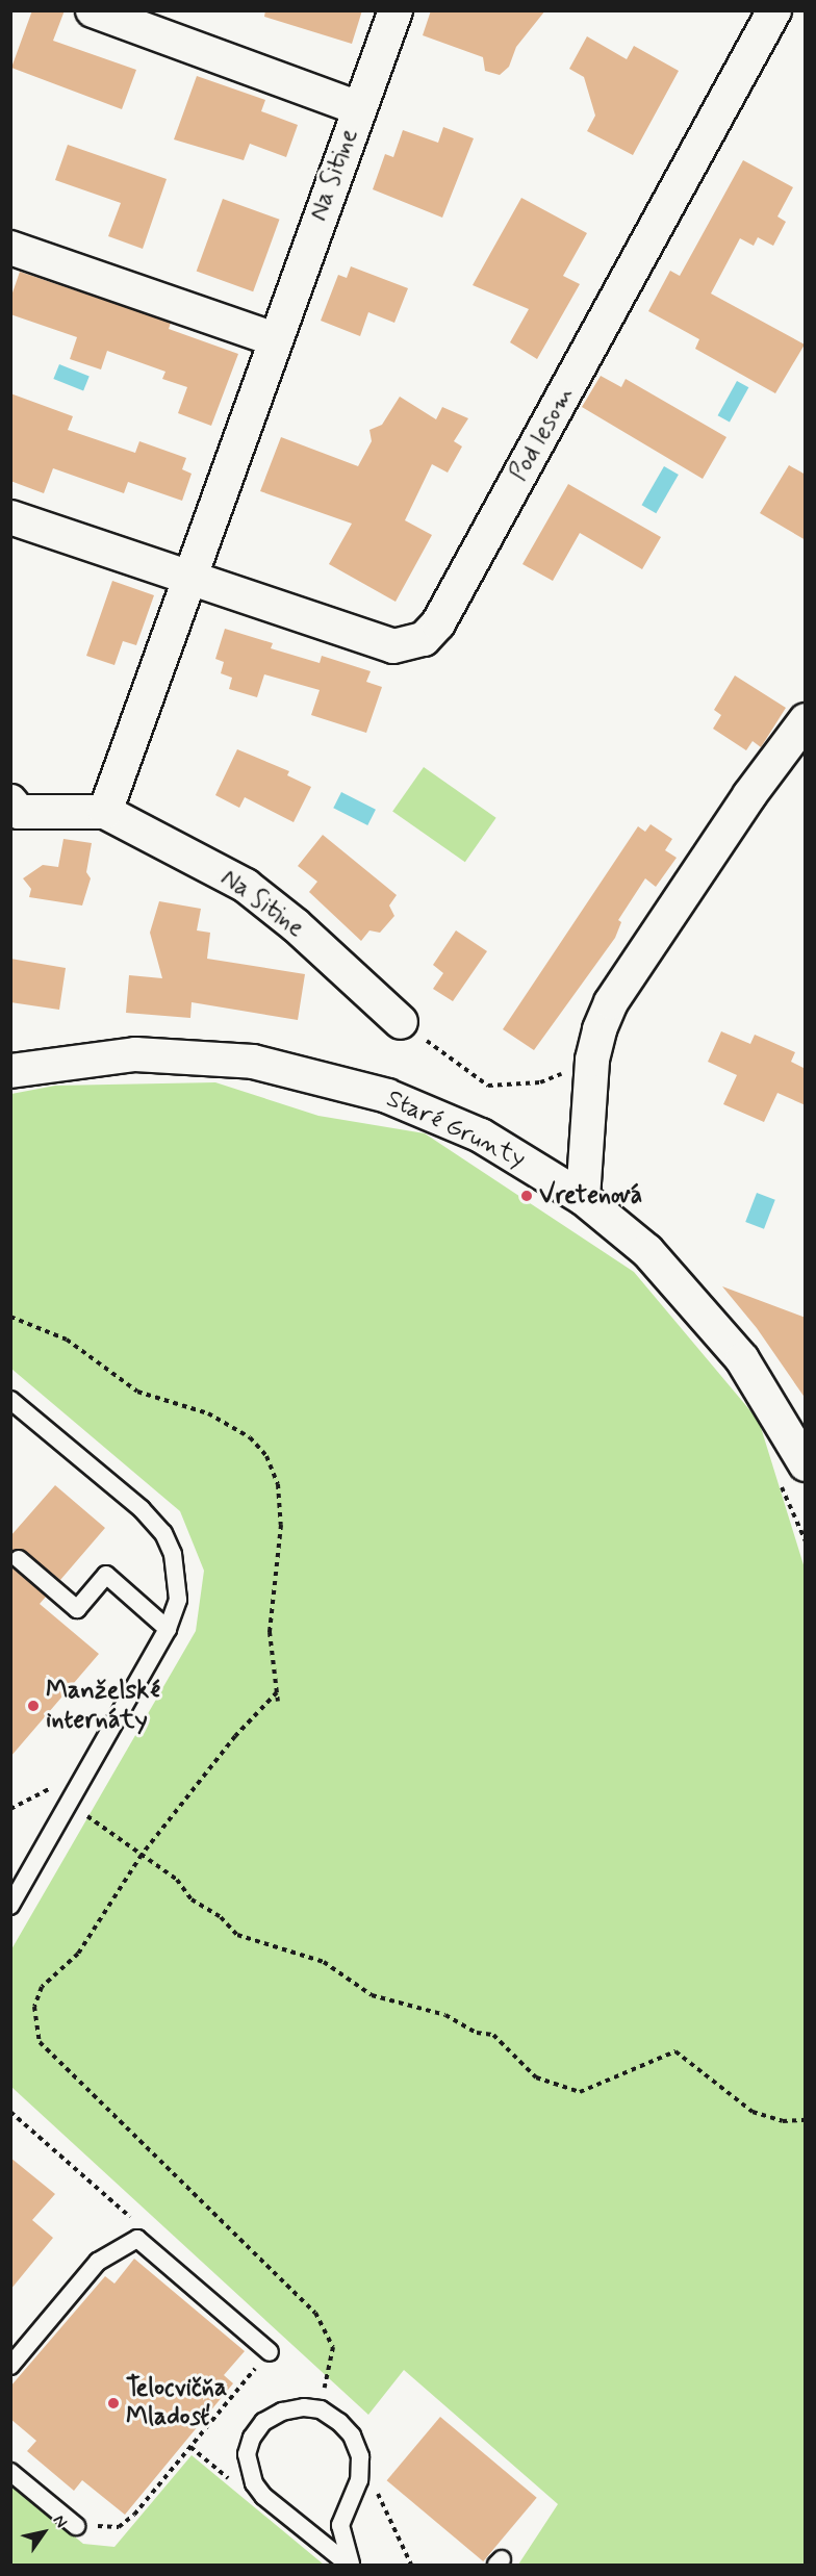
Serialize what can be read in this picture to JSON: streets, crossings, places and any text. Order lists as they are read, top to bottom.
{
  "streets": {
    "street": ["Na Sitine", "Pod lesom", "Staré Grunty"]
  },
  "crossings": [
    ["Na Sitine", "Pod lesom"]
  ],
  "places": ["Vretenová", "Manželské internáty", "Telocvičňa Mladosť"],
  "north": "top right"
}
